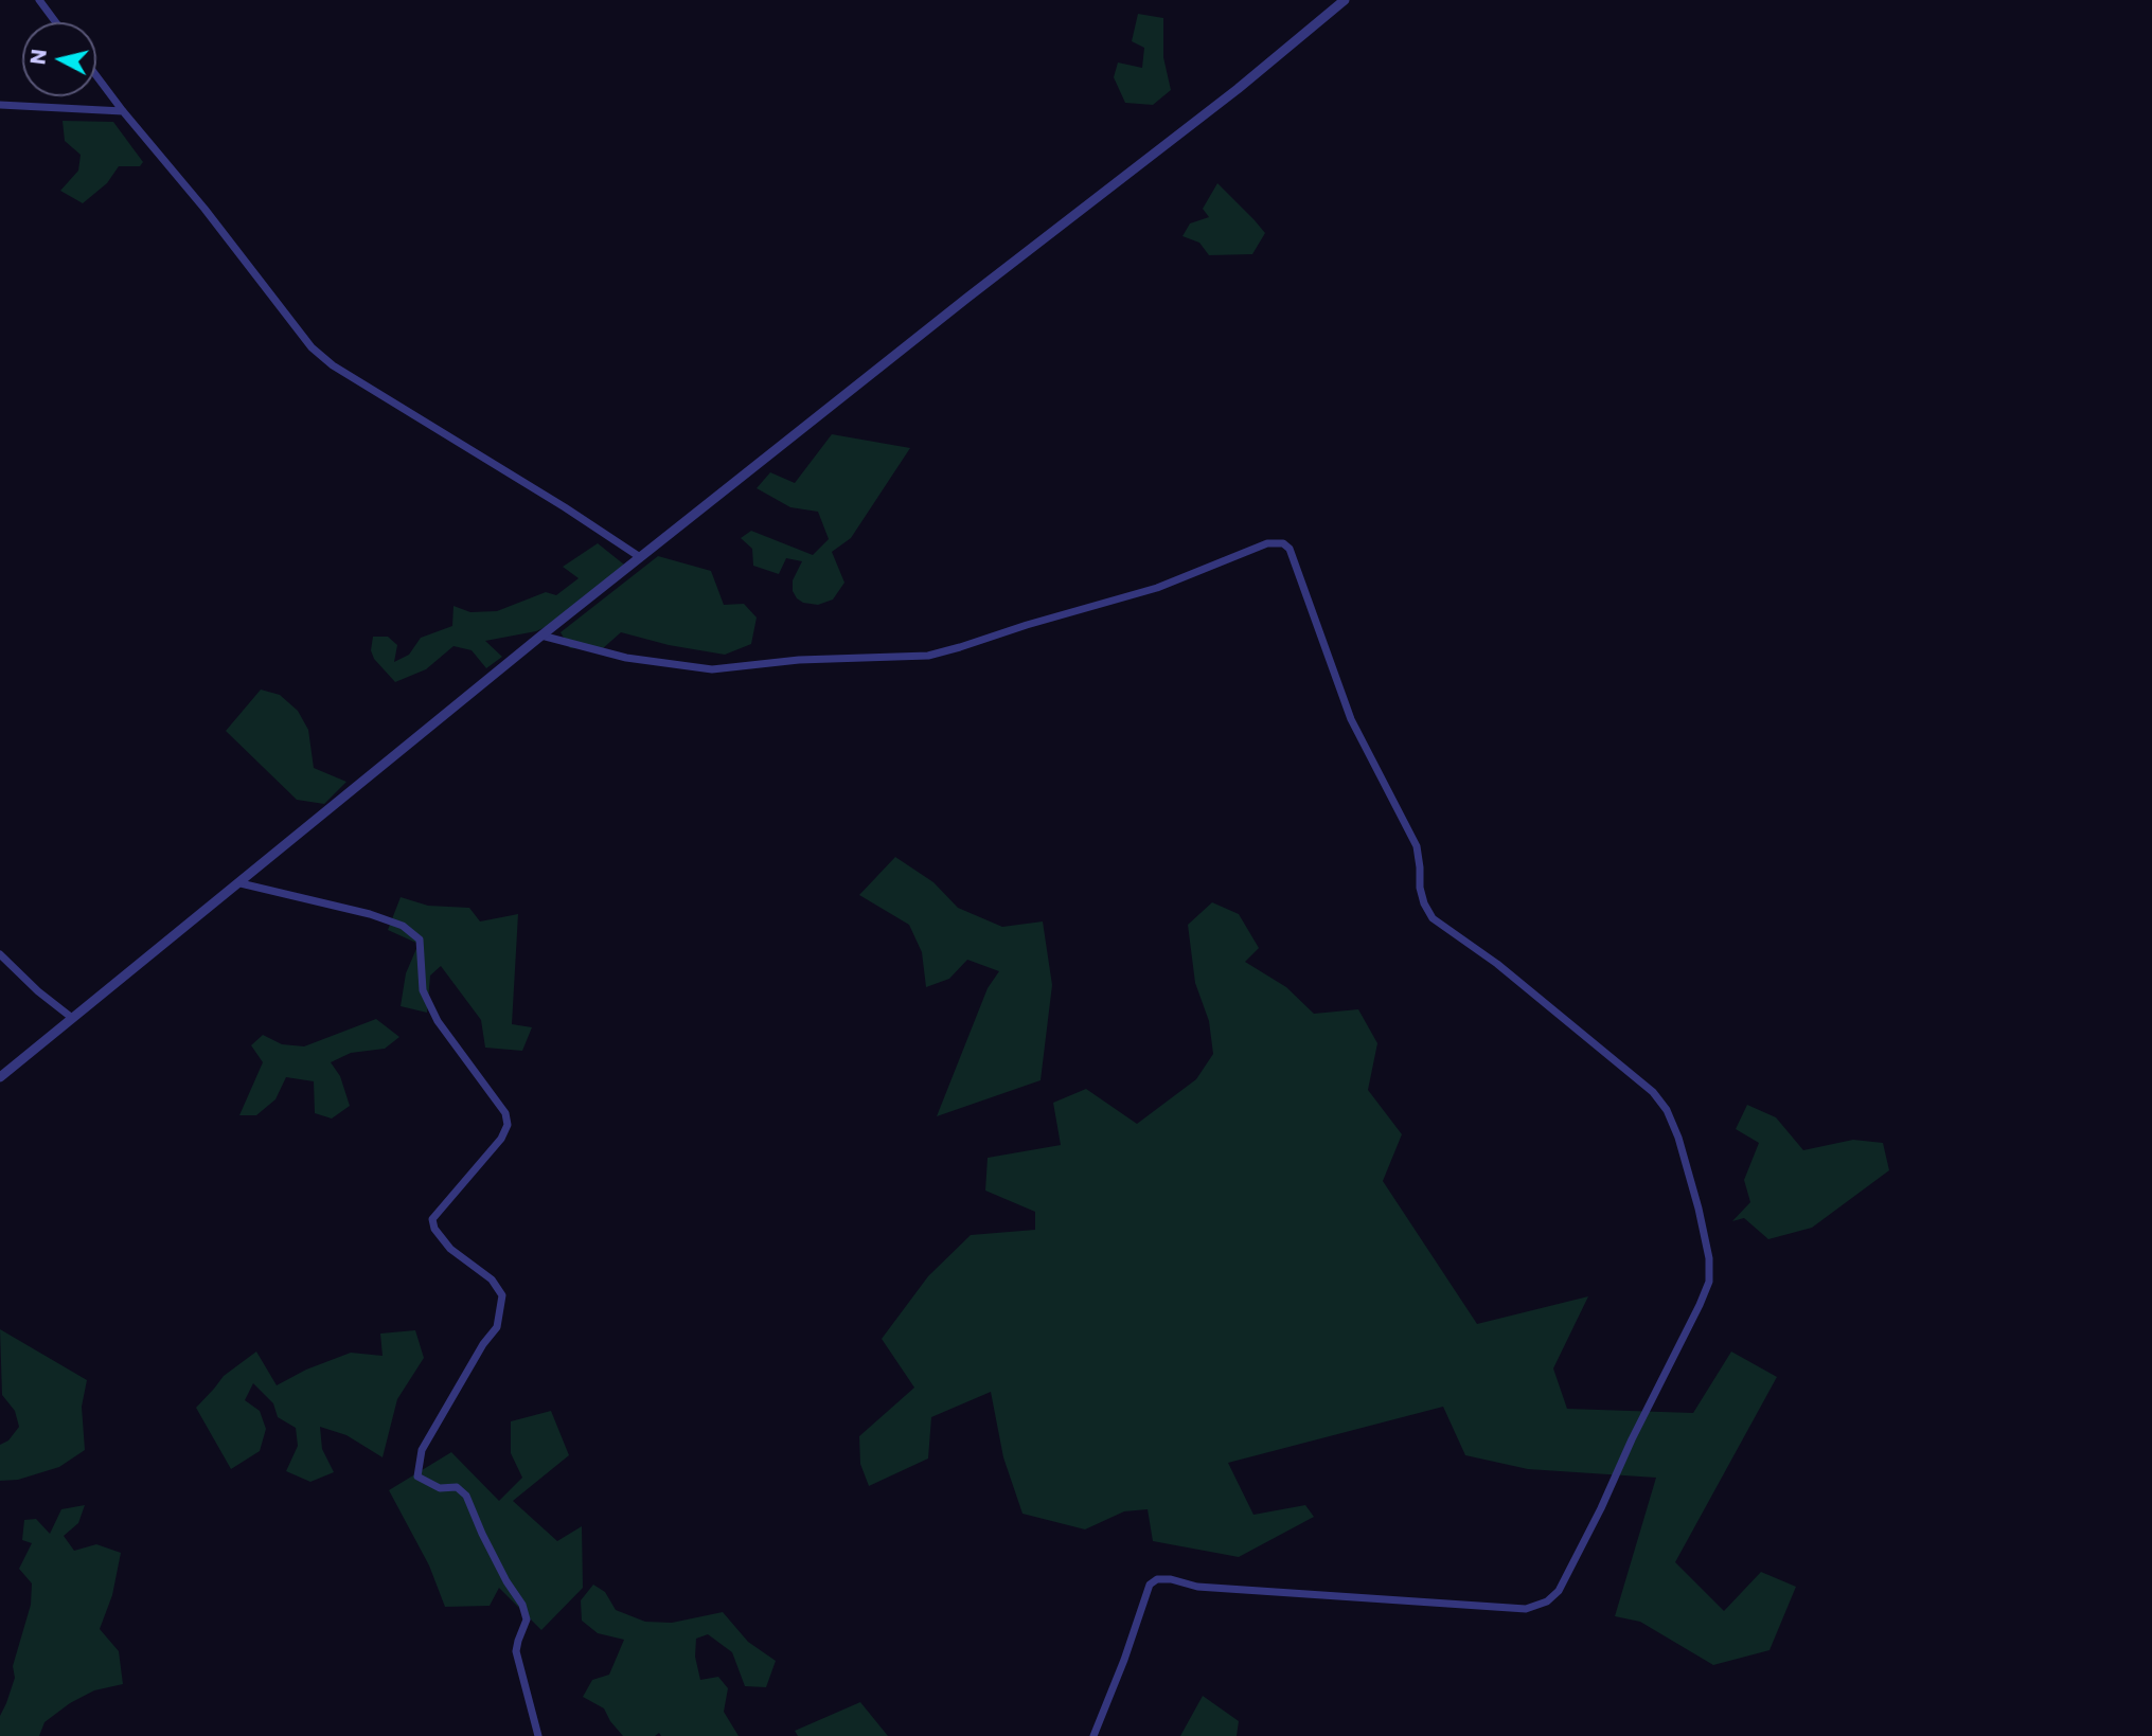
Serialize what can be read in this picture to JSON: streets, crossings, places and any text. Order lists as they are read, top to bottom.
{
  "north": "left"
}
